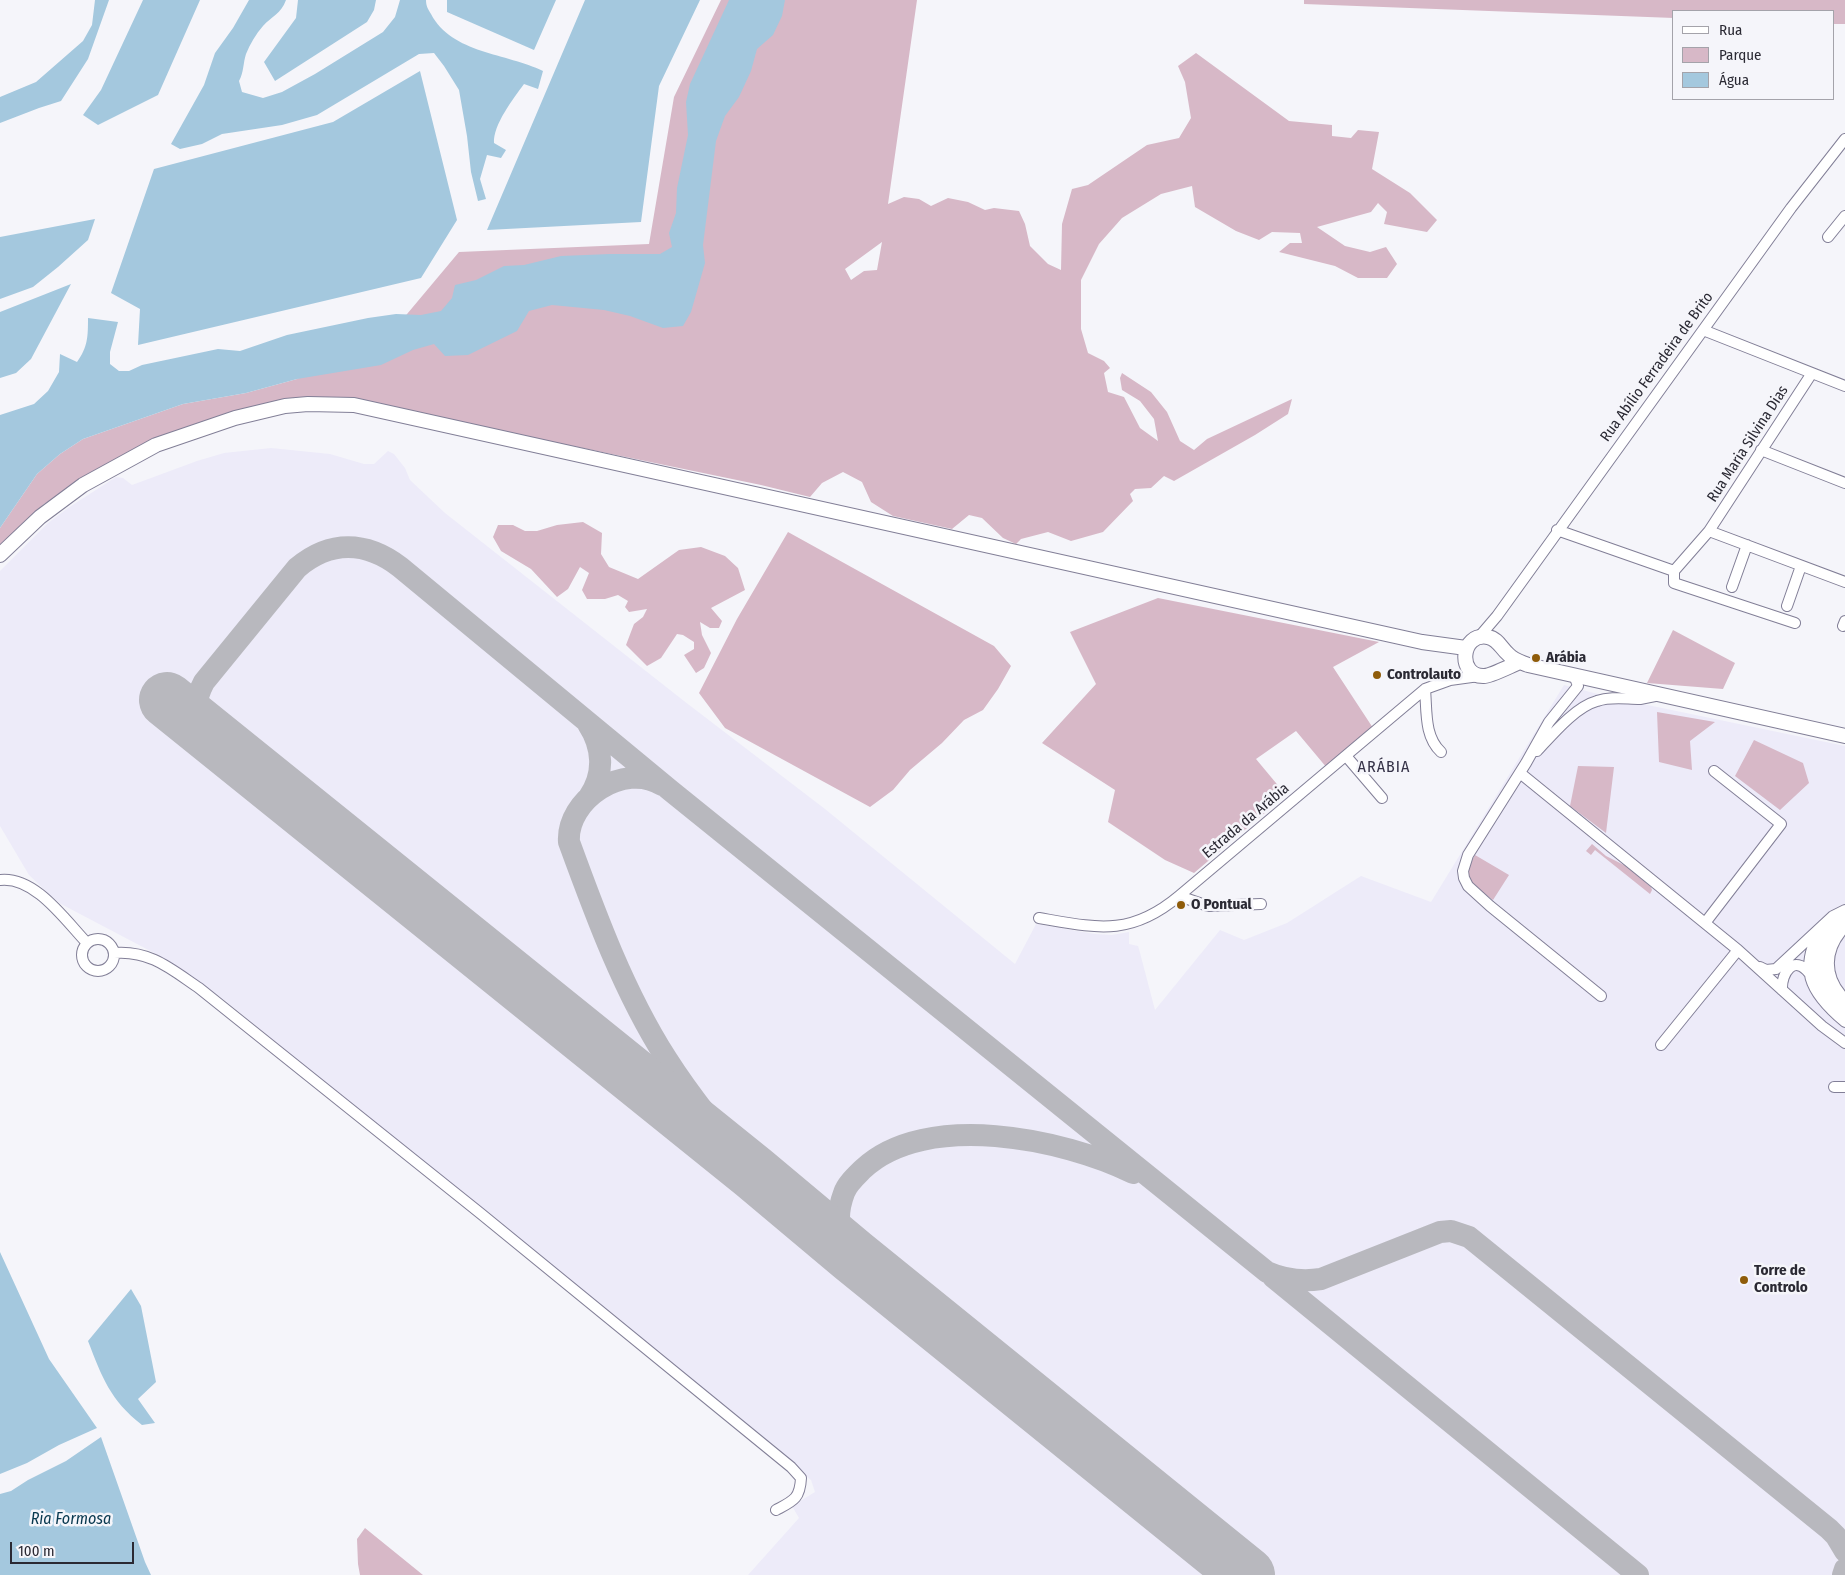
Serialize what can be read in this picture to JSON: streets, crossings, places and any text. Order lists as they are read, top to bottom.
{
  "streets": {
    "street": ["Rua Abílio Ferradeira de Brito", "Rua Maria Silvina Dias", "Estrada da Arábia"]
  },
  "districts": ["ARÁBIA"],
  "water": ["Ria Formosa"],
  "places": [
    "Arábia",
    "Controlauto",
    "O Pontual",
    "Torre de Controlo"
  ],
  "legend": ["Rua", "Parque", "Água"],
  "scale_bar": "100 m"
}
